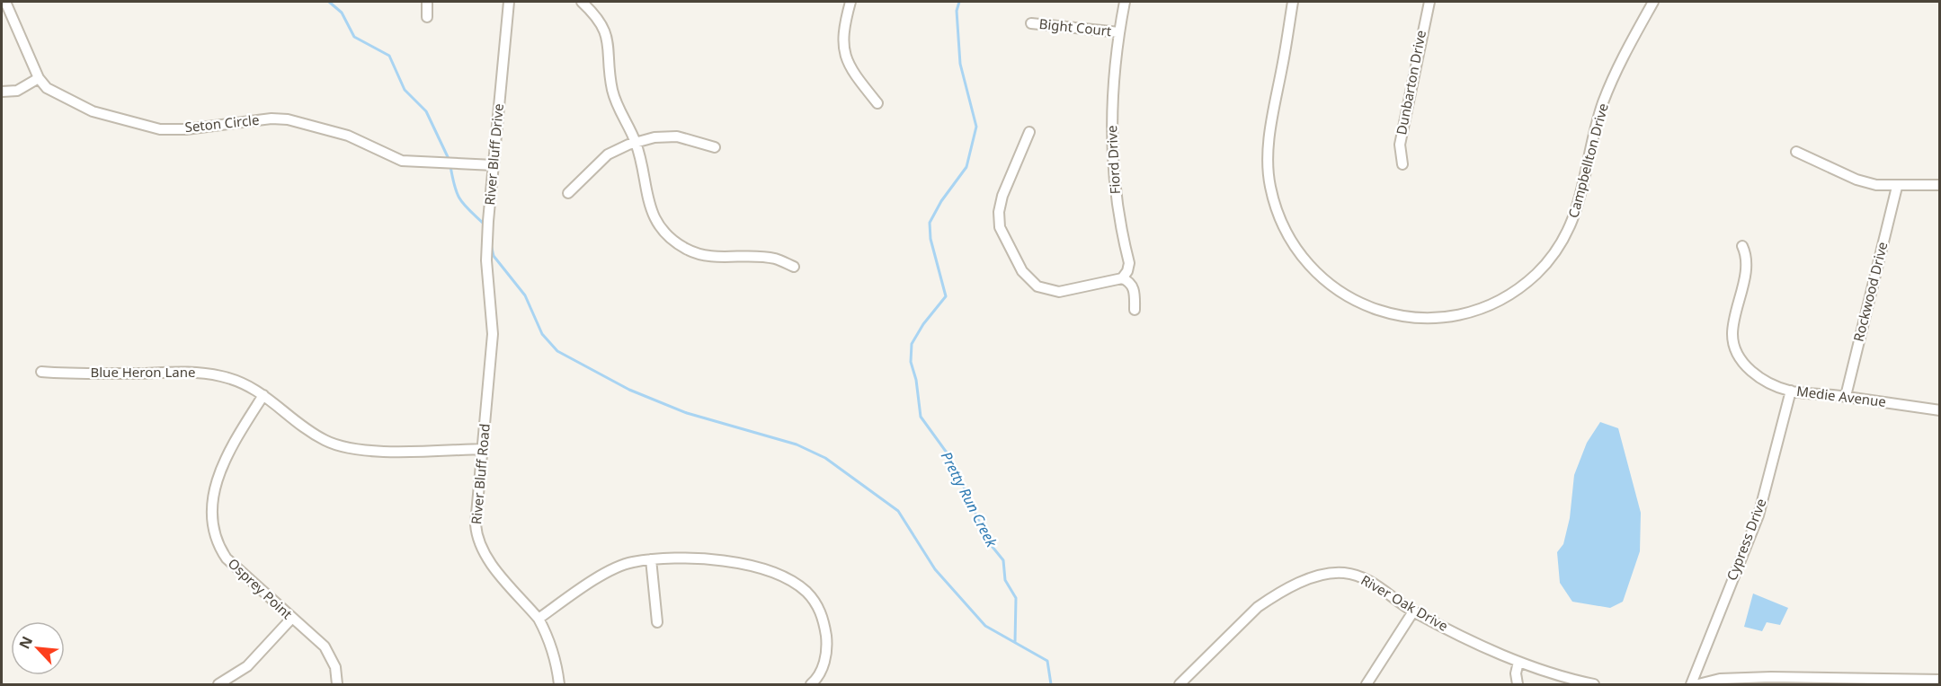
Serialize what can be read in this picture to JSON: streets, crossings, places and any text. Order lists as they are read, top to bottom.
{
  "streets": {
    "street": [
      "Bight Court",
      "Dunbarton Drive",
      "Seton Circle",
      "River Bluff Drive",
      "Fiord Drive",
      "Campbellton Drive",
      "Rockwood Drive",
      "Blue Heron Lane",
      "Medie Avenue",
      "River Bluff Road",
      "Cypress Drive",
      "Osprey Point",
      "River Oak Drive"
    ]
  },
  "crossings": [
    ["Bight Court", "Fiord Drive"],
    ["Seton Circle", "River Bluff Drive"],
    ["River Bluff Drive", "River Bluff Road"],
    ["Rockwood Drive", "Medie Avenue"],
    ["Blue Heron Lane", "River Bluff Road"],
    ["Blue Heron Lane", "Osprey Point"],
    ["Medie Avenue", "Cypress Drive"]
  ],
  "water": ["Pretty Run Creek"],
  "north": "top left"
}
